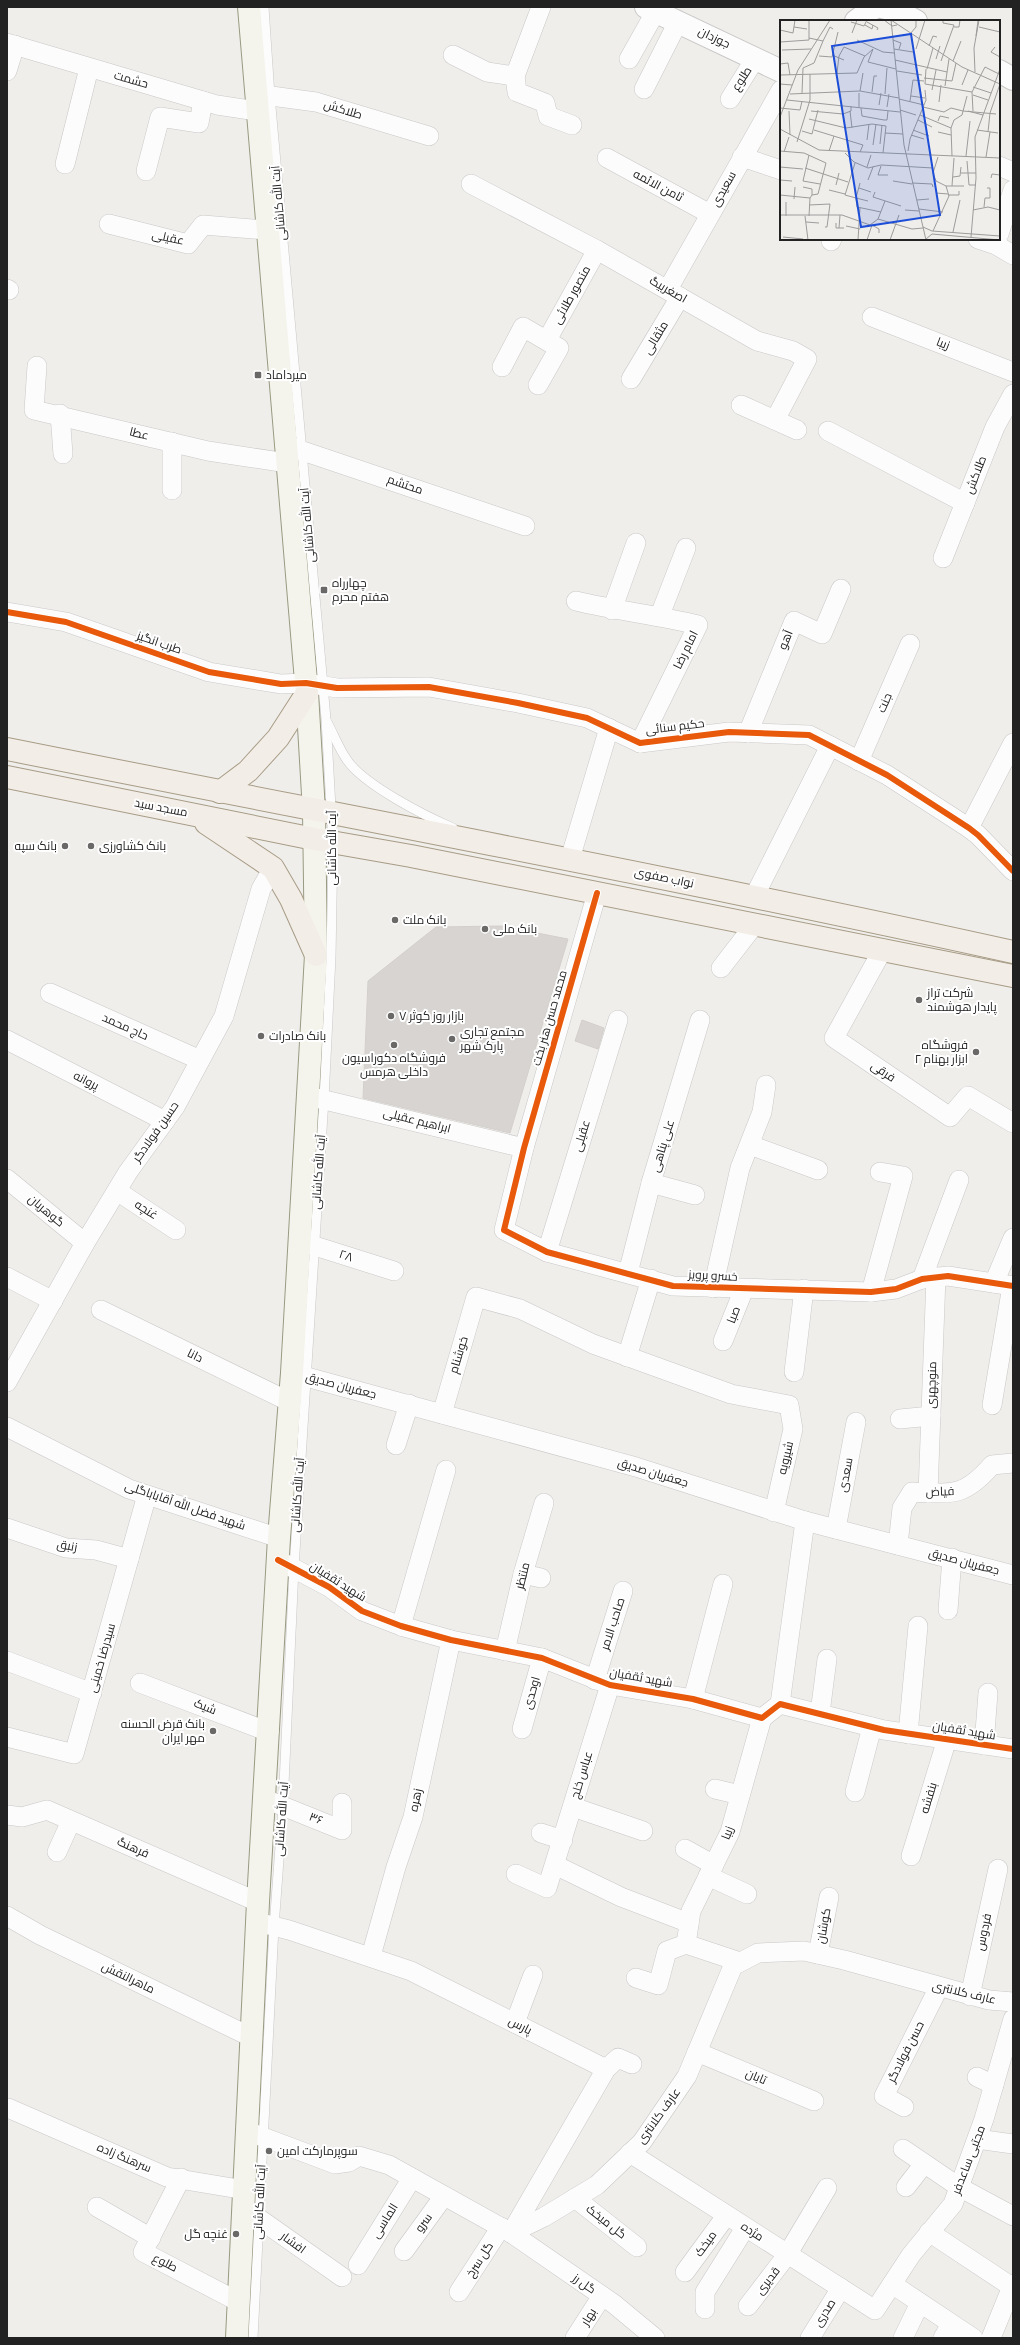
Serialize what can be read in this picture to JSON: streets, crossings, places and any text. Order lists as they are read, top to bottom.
{
  "streets": {
    "main road": ["آیت الله کاشانی", "مسجد سید", "نواب صفوی"],
    "street": [
      "جوزدان",
      "طلوع",
      "حشمت",
      "طلاکش",
      "ثامن الائمه",
      "سعیدی",
      "عقیلی",
      "اصغربیگ",
      "منصور طلائی",
      "مثقالی",
      "زیبا",
      "عطا",
      "محتشم",
      "آهو",
      "طرب انگیز",
      "امام رضا",
      "جنت",
      "حکیم سنائی",
      "محمد حسن هنر بخت",
      "حاج محمد",
      "فرقی",
      "پروانه",
      "ابراهیم عقیلی",
      "حسین فولادگر",
      "علی پناهی",
      "غنچه",
      "گوهریان",
      "۲۸",
      "خسرو پرویز",
      "صبا",
      "خوشنام",
      "دانا",
      "منوچهری",
      "جعفریان صدیق",
      "شیرویه",
      "سعدی",
      "فیاض",
      "شهید فضل الله آقاباباگلی",
      "زنبق",
      "منتظر",
      "شهید ثقفیان",
      "صاحب الامر",
      "سیدرضا خمینی",
      "اوحدی",
      "شیک",
      "عباس خلج",
      "بنفشه",
      "زهره",
      "۳۶",
      "فرهنگ",
      "کوشان",
      "فردوس",
      "ماهرالنقش",
      "عارف کلانتری",
      "پارس",
      "حسن فولادگر",
      "تابان",
      "سرهنگ زاده",
      "مجتبی ساعدفر",
      "الماسی",
      "گل میخک",
      "سرو",
      "مژده",
      "افشار",
      "میخک",
      "گل سرخ",
      "قدیری",
      "گل رز",
      "صدری",
      "بهار"
    ]
  },
  "crossings": [
    ["جوزدان", "طلوع"],
    ["طلوع", "آیت الله کاشانی"],
    ["طلوع", "سرهنگ زاده"],
    ["حشمت", "طلاکش"],
    ["حشمت", "آیت الله کاشانی"],
    ["طلاکش", "آیت الله کاشانی"],
    ["ثامن الائمه", "سعیدی"],
    ["سعیدی", "اصغربیگ"],
    ["سعیدی", "مثقالی"],
    ["آیت الله کاشانی", "عقیلی"],
    ["آیت الله کاشانی", "عطا"],
    ["آیت الله کاشانی", "محتشم"],
    ["آیت الله کاشانی", "طرب انگیز"],
    ["آیت الله کاشانی", "حکیم سنائی"],
    ["آیت الله کاشانی", "مسجد سید"],
    ["آیت الله کاشانی", "نواب صفوی"],
    ["آیت الله کاشانی", "ابراهیم عقیلی"],
    ["آیت الله کاشانی", "۲۸"],
    ["آیت الله کاشانی", "دانا"],
    ["آیت الله کاشانی", "جعفریان صدیق"],
    ["آیت الله کاشانی", "شهید فضل الله آقاباباگلی"],
    ["آیت الله کاشانی", "شهید ثقفیان"],
    ["آیت الله کاشانی", "شیک"],
    ["آیت الله کاشانی", "۳۶"],
    ["آیت الله کاشانی", "فرهنگ"],
    ["آیت الله کاشانی", "ماهرالنقش"],
    ["آیت الله کاشانی", "پارس"],
    ["آیت الله کاشانی", "سرهنگ زاده"],
    ["آیت الله کاشانی", "افشار"],
    ["عقیلی", "خسرو پرویز"],
    ["اصغربیگ", "منصور طلائی"],
    ["اصغربیگ", "مثقالی"],
    ["زیبا", "شهید ثقفیان"],
    ["عطا", "محتشم"],
    ["آهو", "حکیم سنائی"],
    ["طرب انگیز", "حکیم سنائی"],
    ["امام رضا", "حکیم سنائی"],
    ["جنت", "حکیم سنائی"],
    ["محمد حسن هنر بخت", "ابراهیم عقیلی"],
    ["محمد حسن هنر بخت", "خسرو پرویز"],
    ["حاج محمد", "حسین فولادگر"],
    ["پروانه", "حسین فولادگر"],
    ["ابراهیم عقیلی", "خسرو پرویز"],
    ["حسین فولادگر", "غنچه"],
    ["حسین فولادگر", "گوهریان"],
    ["علی پناهی", "خسرو پرویز"],
    ["خسرو پرویز", "صبا"],
    ["خسرو پرویز", "منوچهری"],
    ["خوشنام", "جعفریان صدیق"],
    ["خوشنام", "شیرویه"],
    ["منوچهری", "فیاض"],
    ["جعفریان صدیق", "شیرویه"],
    ["جعفریان صدیق", "سعدی"],
    ["جعفریان صدیق", "فیاض"],
    ["شهید فضل الله آقاباباگلی", "سیدرضا خمینی"],
    ["زنبق", "سیدرضا خمینی"],
    ["منتظر", "شهید ثقفیان"],
    ["شهید ثقفیان", "صاحب الامر"],
    ["شهید ثقفیان", "اوحدی"],
    ["شهید ثقفیان", "عباس خلج"],
    ["شهید ثقفیان", "بنفشه"],
    ["شهید ثقفیان", "زهره"],
    ["صاحب الامر", "عباس خلج"],
    ["زهره", "پارس"],
    ["فرهنگ", "پارس"],
    ["کوشان", "عارف کلانتری"],
    ["فردوس", "عارف کلانتری"],
    ["عارف کلانتری", "حسن فولادگر"],
    ["عارف کلانتری", "تابان"],
    ["عارف کلانتری", "گل میخک"],
    ["عارف کلانتری", "مژده"],
    ["عارف کلانتری", "گل سرخ"],
    ["عارف کلانتری", "گل رز"],
    ["سرهنگ زاده", "افشار"],
    ["مجتبی ساعدفر", "مژده"],
    ["مژده", "میخک"],
    ["مژده", "قدیری"],
    ["مژده", "صدری"],
    ["گل سرخ", "گل رز"],
    ["گل رز", "بهار"]
  ],
  "places": {
    "transit": ["میرداماد", "چهارراه هفتم محرم"],
    "other": [
      "بانک سپه",
      "بانک کشاورزی",
      "بانک ملت",
      "بانک ملی",
      "شرکت تراز پایدار هوشمند",
      "بازار روز کوثر ۷",
      "بانک صادرات",
      "مجتمع تجاری پارک شهر",
      "فروشگاه دکوراسیون داخلی هرمس",
      "فروشگاه ابزار بهنام ۲",
      "بانک قرض الحسنه مهر ایران",
      "سوپرمارکت امین",
      "غنچه گل"
    ]
  }
}
